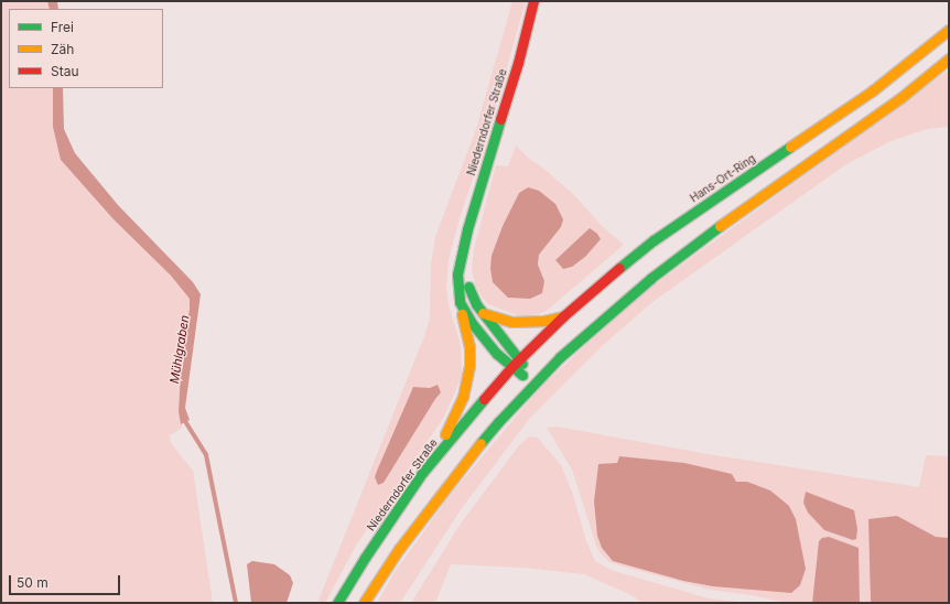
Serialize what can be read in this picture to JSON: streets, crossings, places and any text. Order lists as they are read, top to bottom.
{
  "streets": {
    "main road": ["Niederndorfer Straße", "Hans-Ort-Ring"]
  },
  "crossings": [
    ["Niederndorfer Straße", "Hans-Ort-Ring"]
  ],
  "water": ["Mühlgraben"],
  "legend": ["Frei", "Zäh", "Stau"],
  "scale_bar": "50 m"
}
